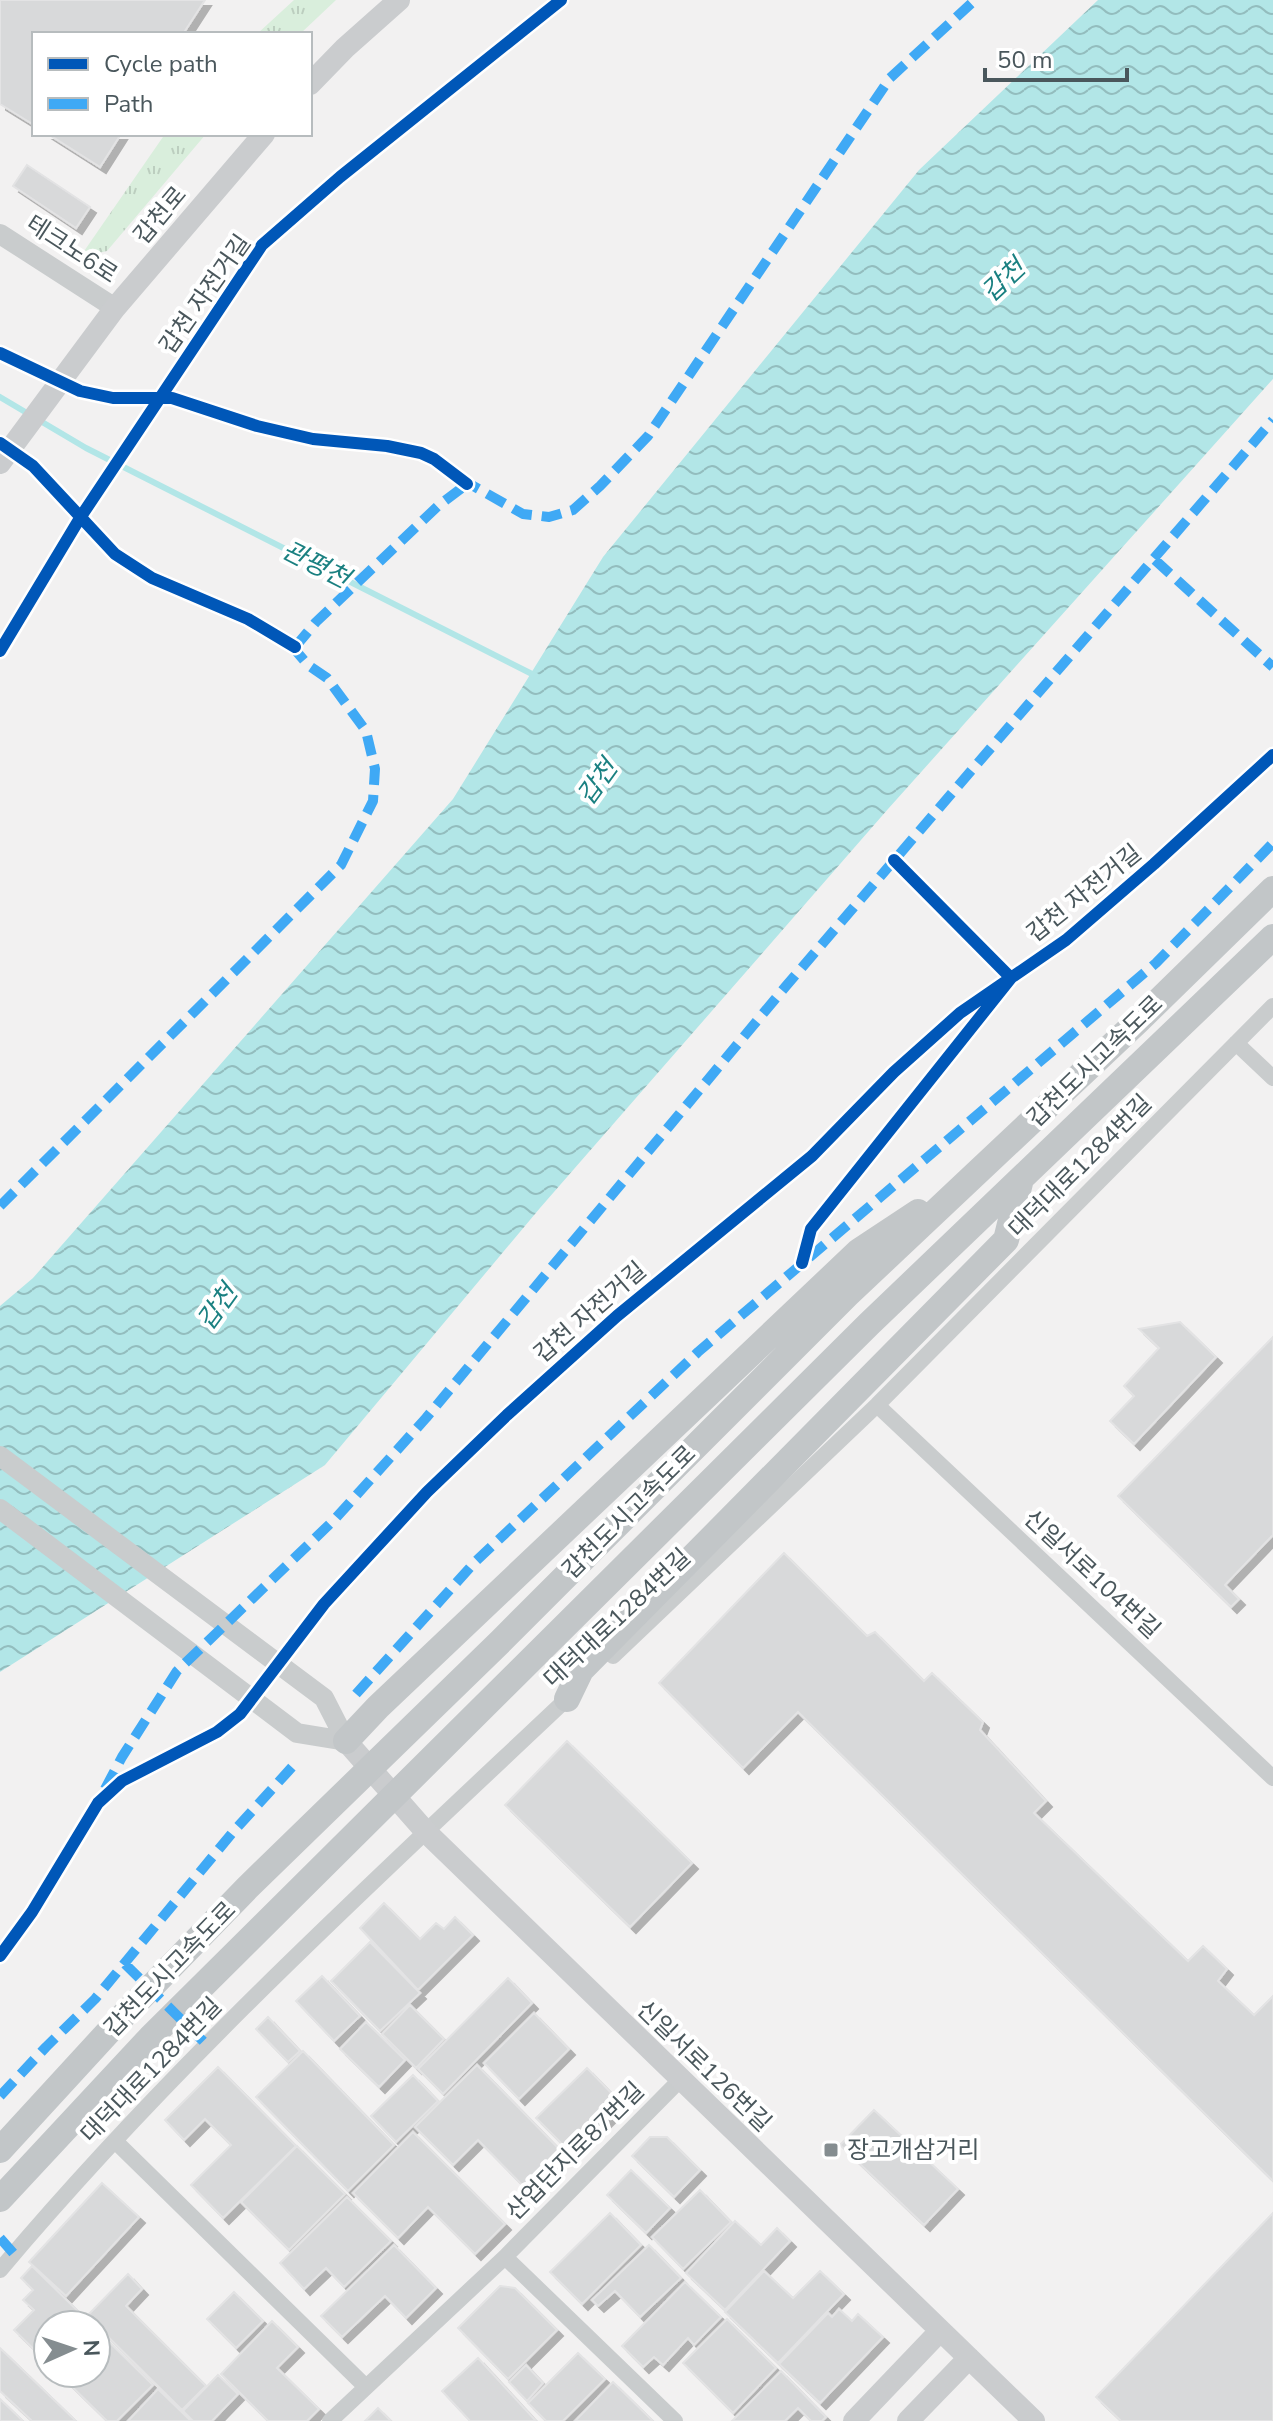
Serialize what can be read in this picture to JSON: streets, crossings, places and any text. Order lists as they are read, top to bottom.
{
  "streets": {
    "highway": ["갑천도시고속도로"],
    "main road": ["갑천로", "신일서로126번길"],
    "street": [
      "테크노6로",
      "대덕대로1284번길",
      "신일서로104번길",
      "산업단지로87번길"
    ],
    "cycle path": ["갑천 자전거길"]
  },
  "crossings": [
    ["갑천로", "테크노6로"],
    ["대덕대로1284번길", "신일서로104번길"],
    ["대덕대로1284번길", "신일서로126번길"],
    ["신일서로126번길", "산업단지로87번길"]
  ],
  "water": ["갑천", "관평천"],
  "places": {
    "transit": ["장고개삼거리"]
  },
  "legend": ["Cycle path", "Path"],
  "scale_bar": "50 m",
  "north": "right"
}
